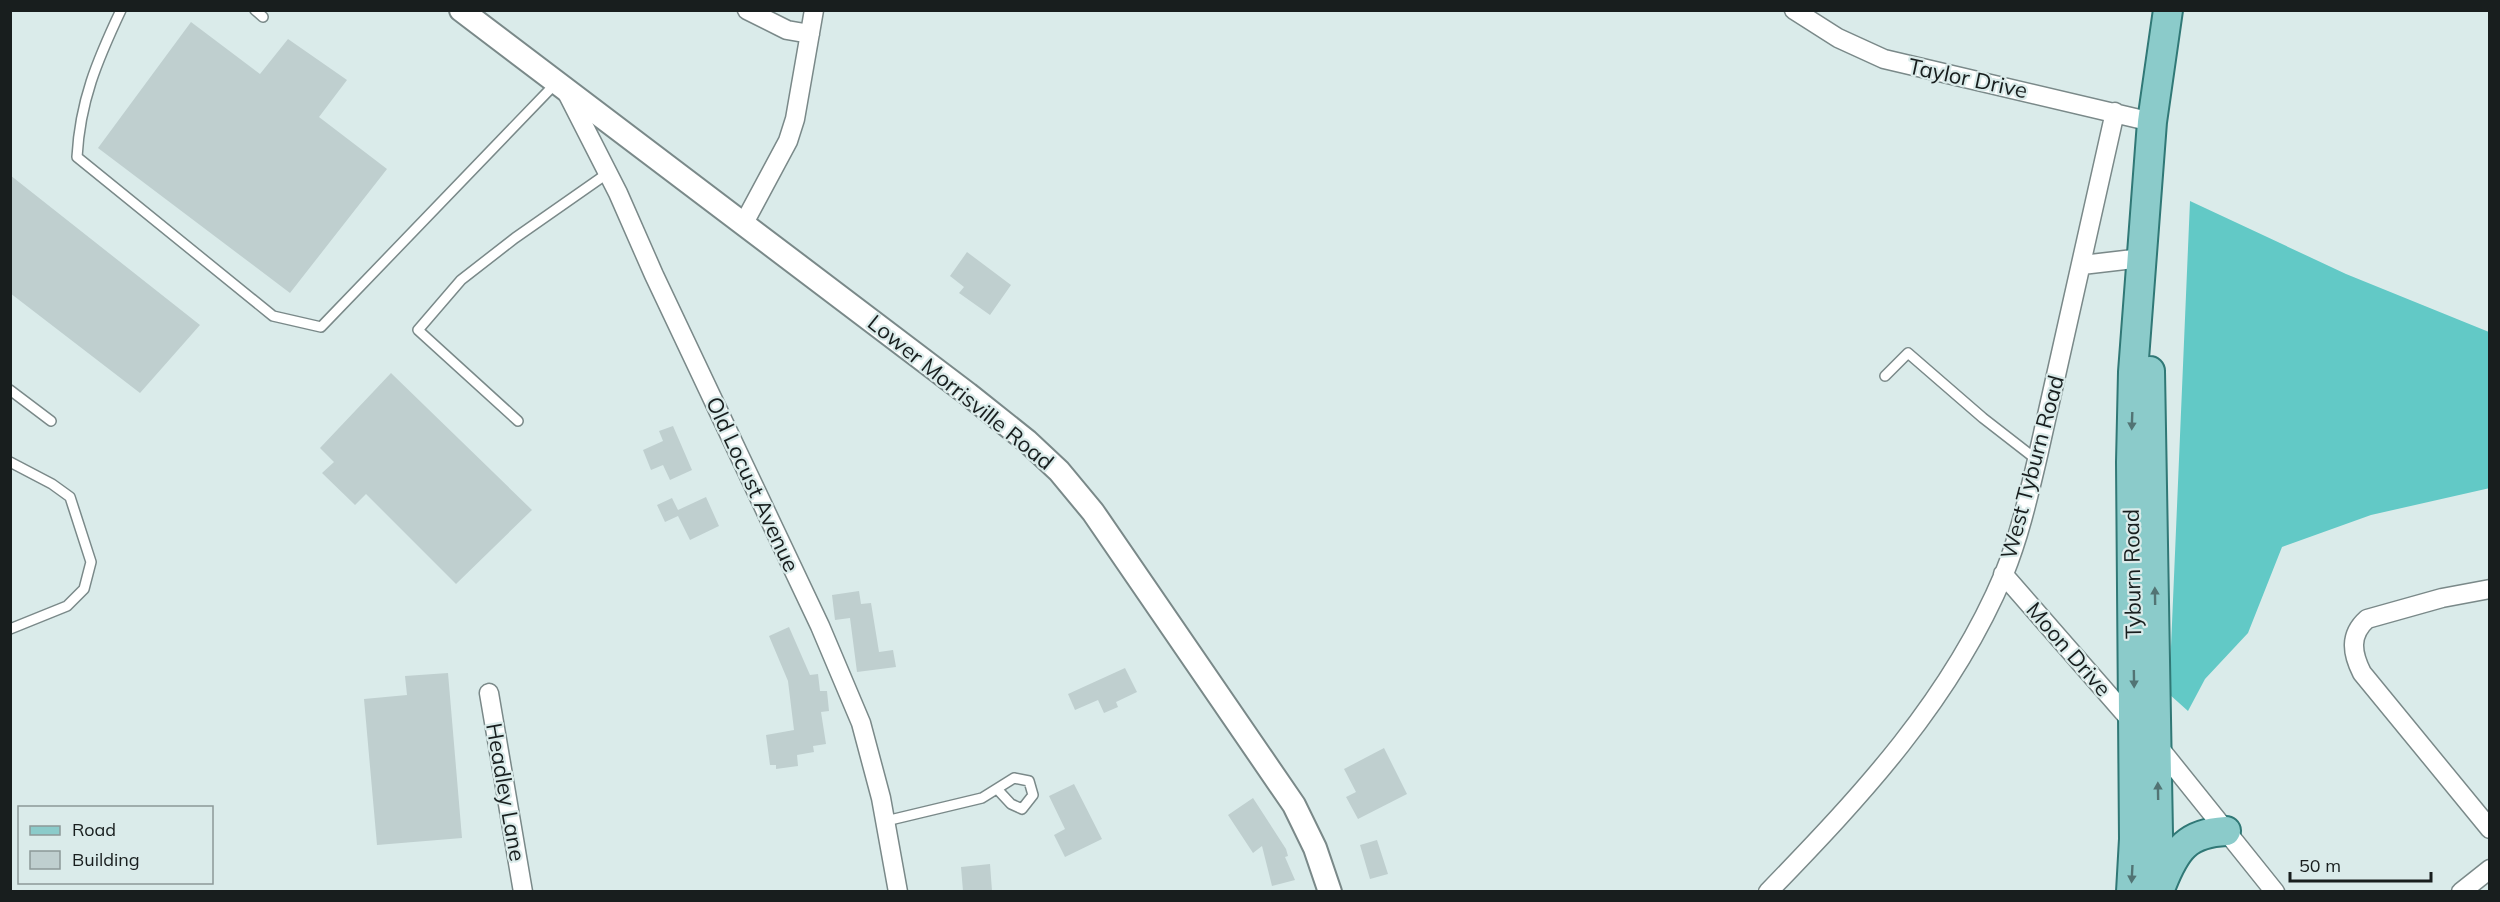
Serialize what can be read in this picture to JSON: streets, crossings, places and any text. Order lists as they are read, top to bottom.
{
  "streets": {
    "main road": ["Tyburn Road"],
    "street": [
      "Taylor Drive",
      "Lower Morrisville Road",
      "West Tyburn Road",
      "Old Locust Avenue",
      "Moon Drive",
      "Headley Lane"
    ]
  },
  "crossings": [
    ["Taylor Drive", "West Tyburn Road"],
    ["Taylor Drive", "Tyburn Road"],
    ["Lower Morrisville Road", "Old Locust Avenue"],
    ["West Tyburn Road", "Moon Drive"],
    ["Tyburn Road", "Moon Drive"]
  ],
  "legend": ["Road", "Building"],
  "scale_bar": "50 m"
}
